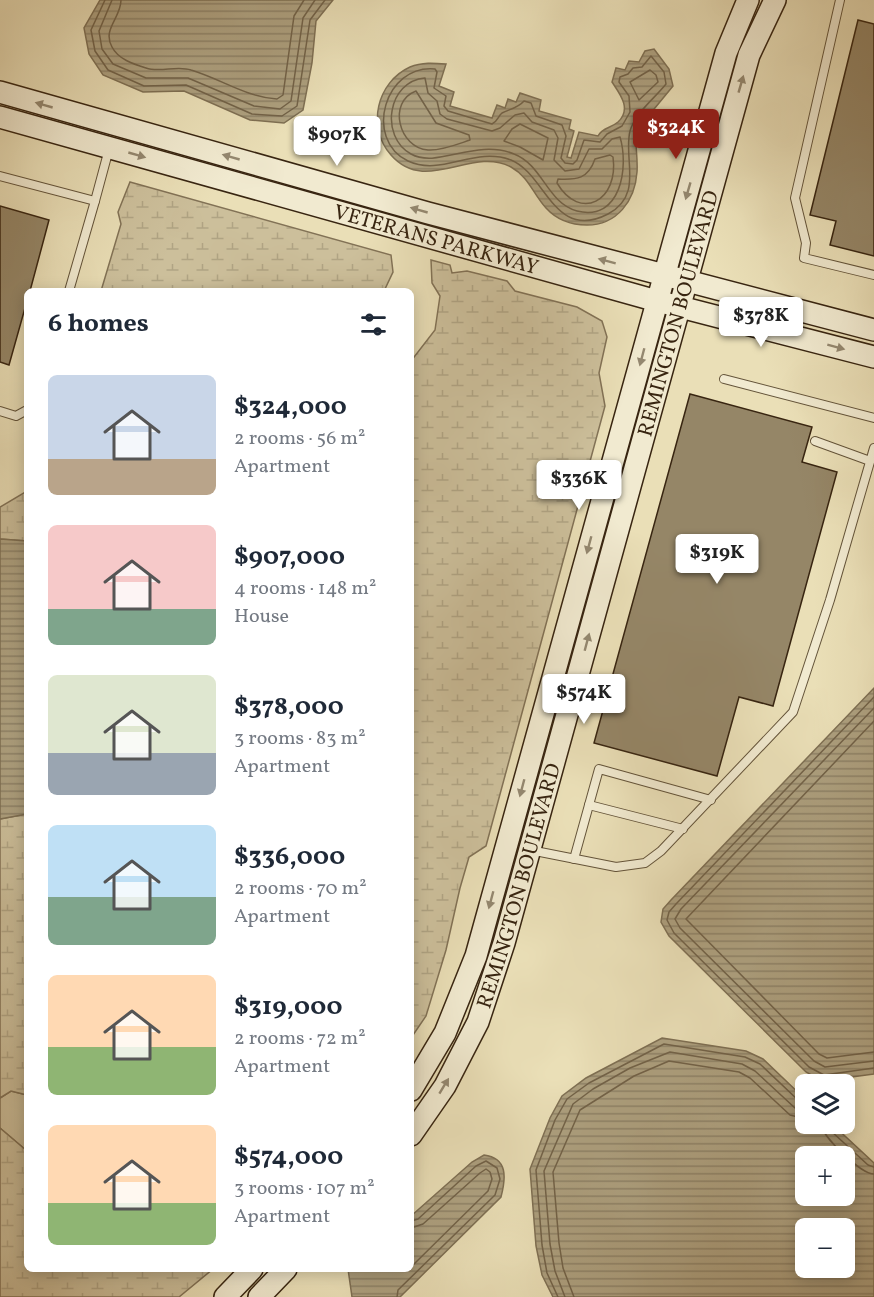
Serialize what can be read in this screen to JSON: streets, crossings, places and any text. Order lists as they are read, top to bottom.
{
  "streets": {
    "street": ["VETERANS PARKWAY", "REMINGTON BOULEVARD"]
  },
  "crossings": [
    ["VETERANS PARKWAY", "REMINGTON BOULEVARD"]
  ],
  "page": {
    "price": [
      "$324K",
      "$907K",
      "$378K",
      "$336K",
      "$319K",
      "$574K"
    ],
    "heading": "6 homes",
    "list": [
      {
        "name": "$324,000",
        "note": "2 rooms · 56 m² · Apartment"
      },
      {
        "name": "$907,000",
        "note": "4 rooms · 148 m² · House"
      },
      {
        "name": "$378,000",
        "note": "3 rooms · 83 m² · Apartment"
      },
      {
        "name": "$336,000",
        "note": "2 rooms · 70 m² · Apartment"
      },
      {
        "name": "$319,000",
        "note": "2 rooms · 72 m² · Apartment"
      },
      {
        "name": "$574,000",
        "note": "3 rooms · 107 m² · Apartment"
      }
    ],
    "map_buttons": ["+", "−"]
  }
}
